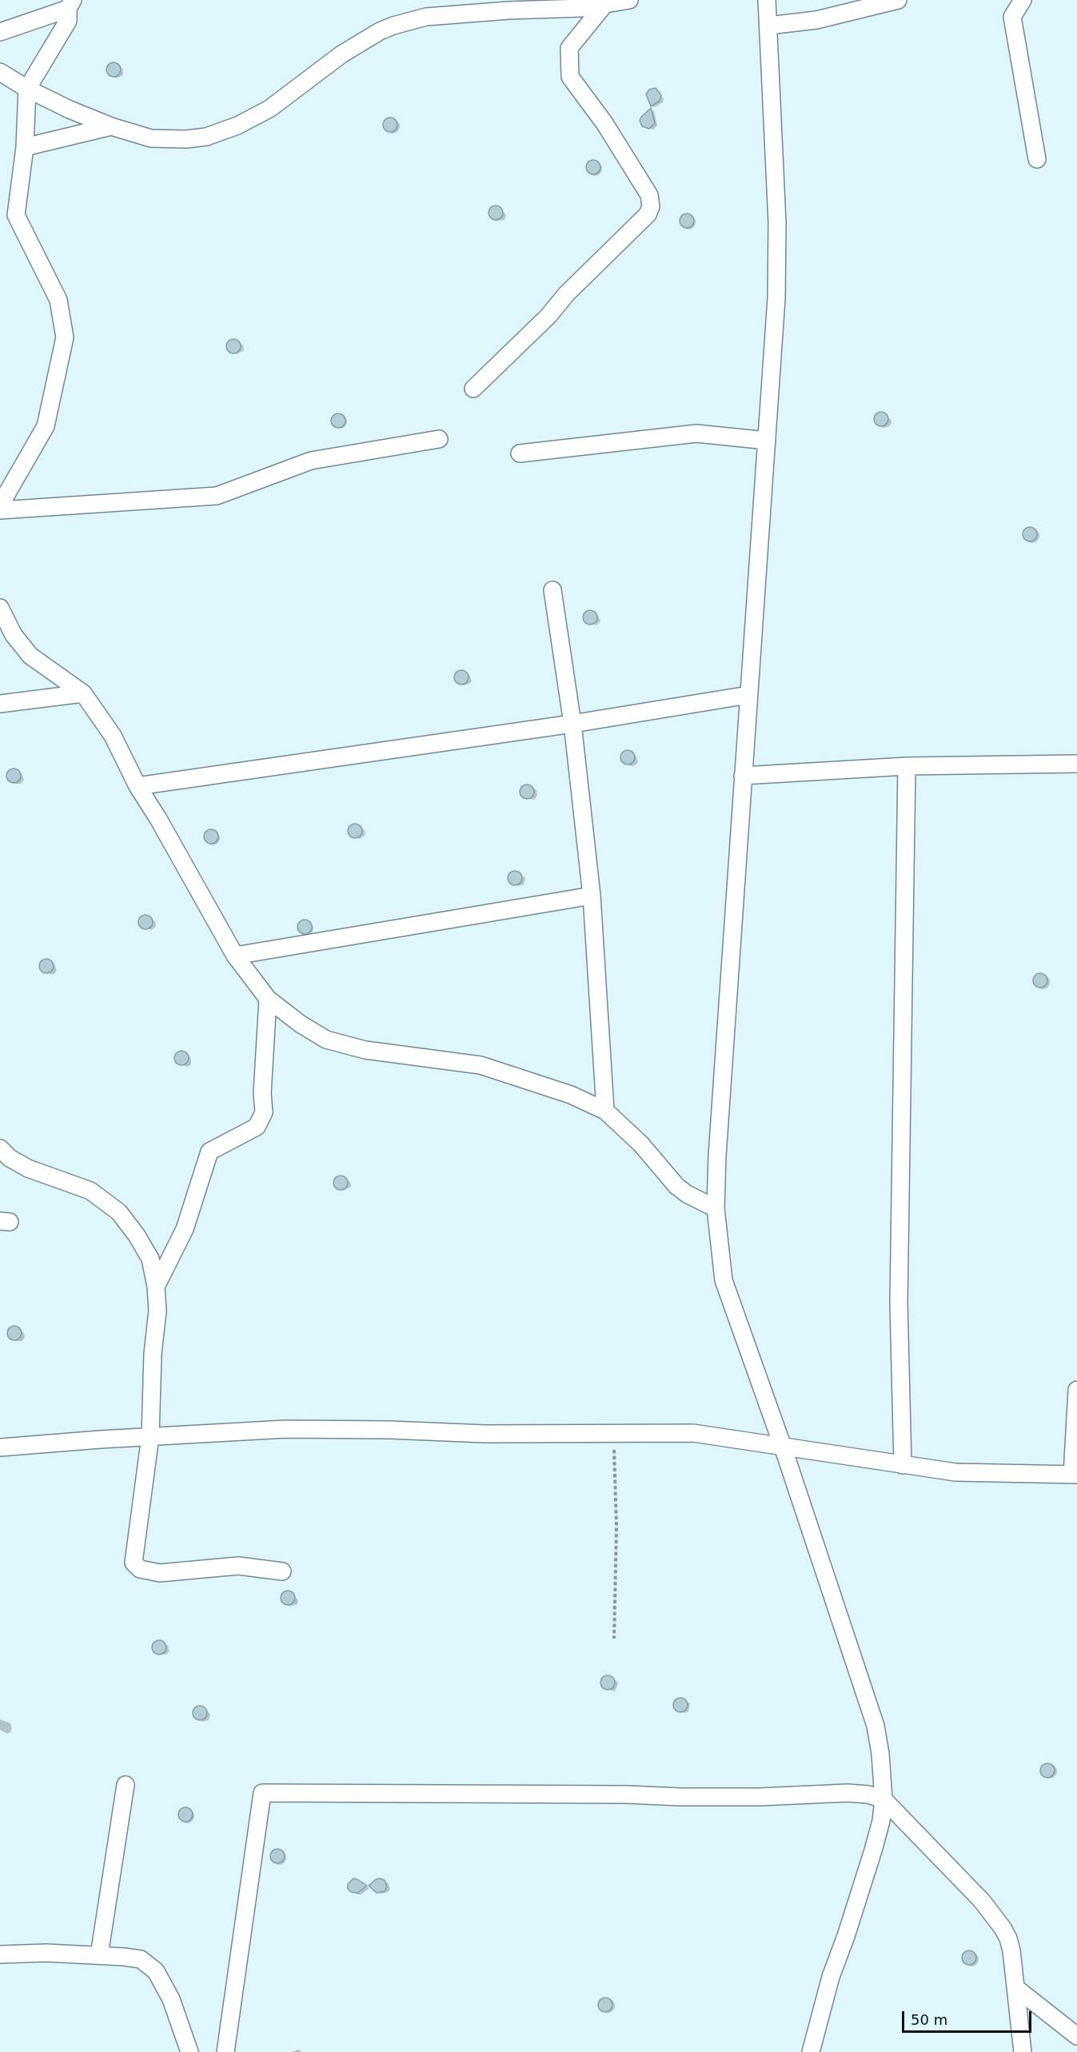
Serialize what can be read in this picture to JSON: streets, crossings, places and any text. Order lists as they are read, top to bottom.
{
  "scale_bar": "50 m"
}
